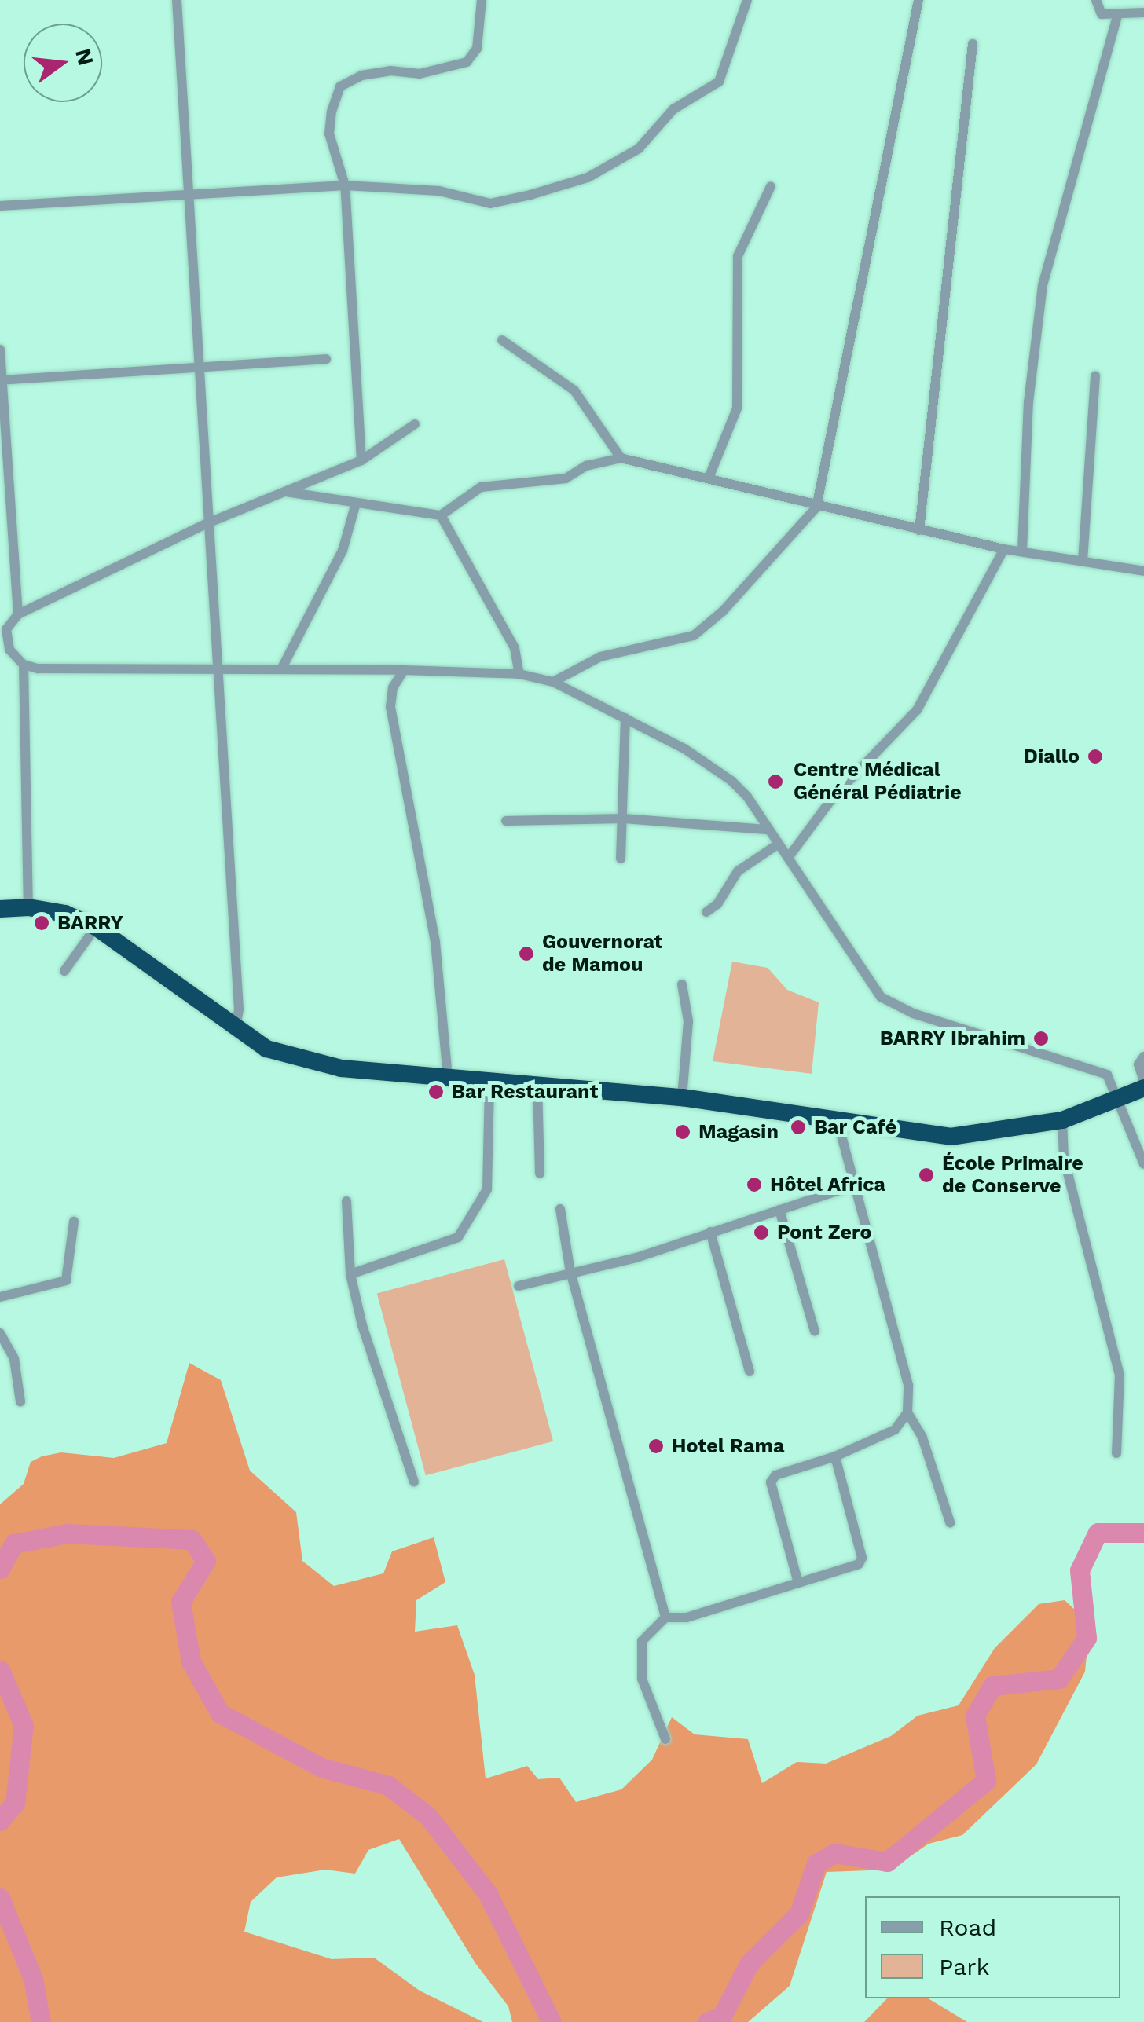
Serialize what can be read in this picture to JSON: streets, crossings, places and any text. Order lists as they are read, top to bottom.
{
  "places": [
    "Diallo",
    "Centre Médical Général Pédiatrie",
    "BARRY",
    "Gouvernorat de Mamou",
    "BARRY Ibrahim",
    "Bar Restaurant",
    "Bar Café",
    "Magasin",
    "École Primaire de Conserve",
    "Hôtel Africa",
    "Pont Zero",
    "Hotel Rama"
  ],
  "legend": ["Road", "Park"],
  "north": "right"
}
